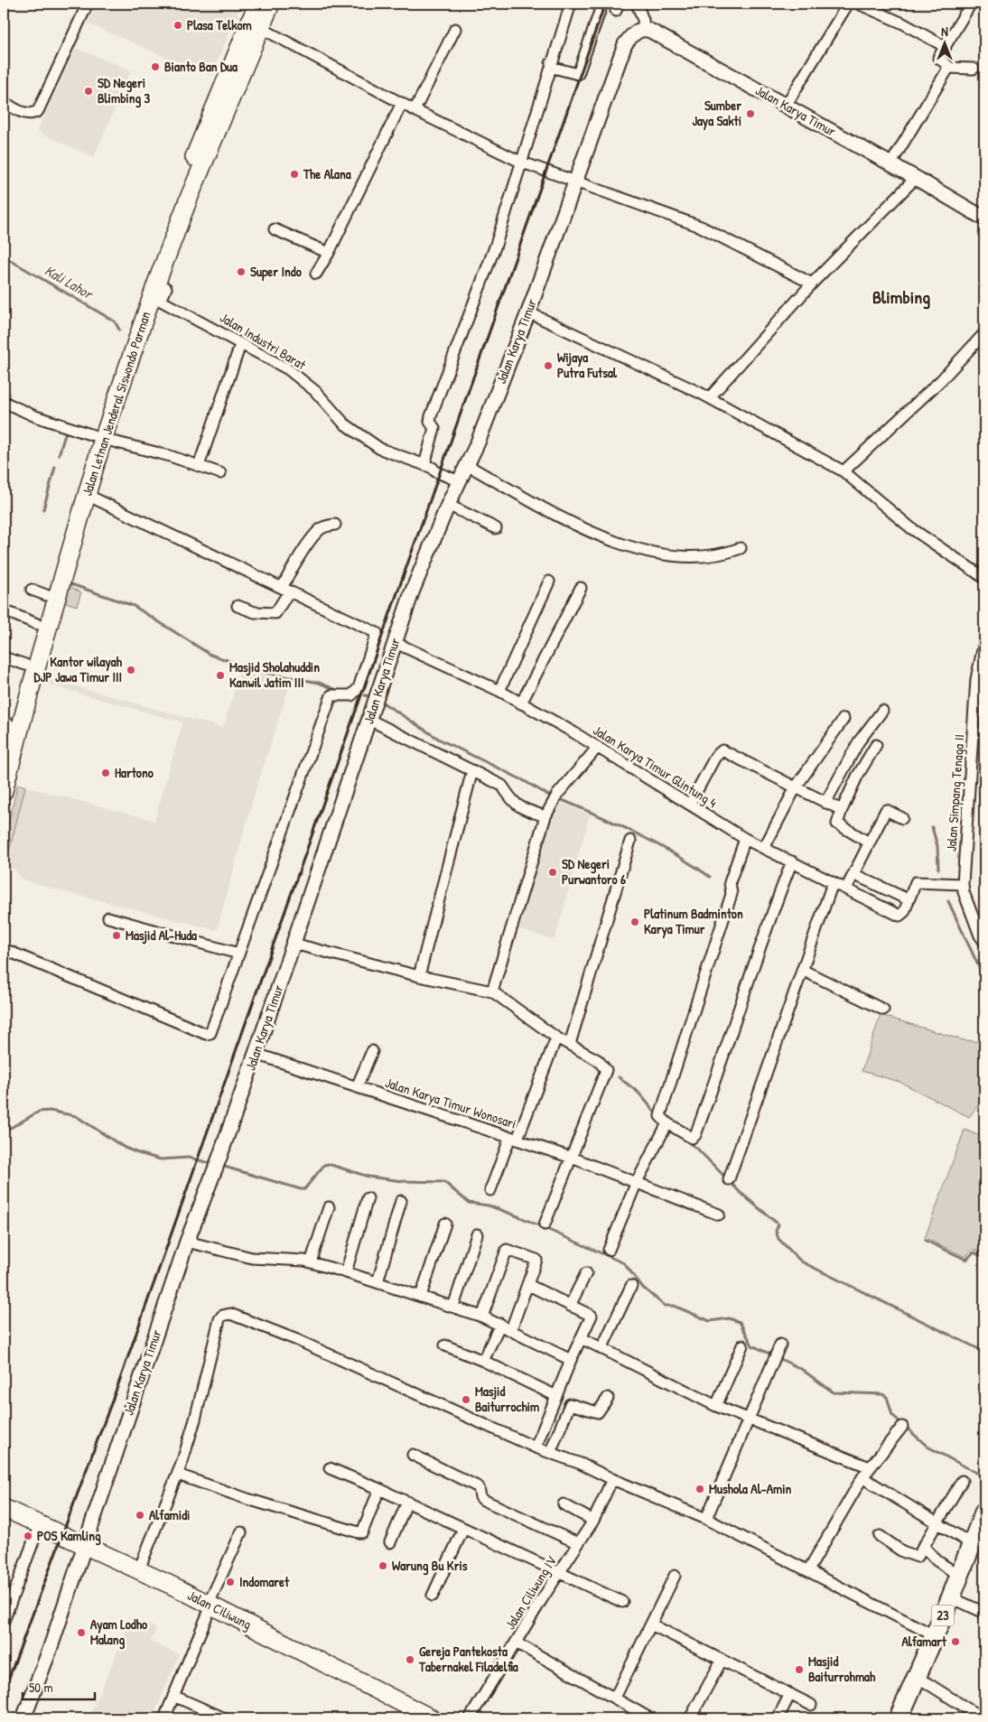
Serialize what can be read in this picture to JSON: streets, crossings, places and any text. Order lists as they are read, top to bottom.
{
  "streets": {
    "highway": ["23"],
    "main road": ["Jalan Letnan Jenderal Siswondo Parman", "Jalan Ciliwung"],
    "street": [
      "Jalan Karya Timur",
      "Jalan Industri Barat",
      "Jalan Karya Timur Glintung 4",
      "Jalan Simpang Tenaga II",
      "Jalan Karya Timur Wonosari",
      "Jalan Ciliwung IV"
    ]
  },
  "crossings": [
    ["Jalan Karya Timur", "Jalan Industri Barat"],
    ["Jalan Karya Timur", "Jalan Karya Timur Glintung 4"],
    ["Jalan Karya Timur", "Jalan Karya Timur Wonosari"],
    ["Jalan Karya Timur", "Jalan Ciliwung"],
    ["Jalan Industri Barat", "Jalan Letnan Jenderal Siswondo Parman"]
  ],
  "districts": ["Blimbing"],
  "water": ["Kali Lahor"],
  "places": [
    "Plasa Telkom",
    "Bianto Ban Dua",
    "SD Negeri Blimbing 3",
    "Sumber Jaya Sakti",
    "The Alana",
    "Super Indo",
    "Wijaya Putra Futsal",
    "Kantor wilayah DJP Jawa Timur III",
    "Masjid Sholahuddin Kanwil Jatim III",
    "Hartono",
    "SD Negeri Purwantoro 6",
    "Platinum Badminton Karya Timur",
    "Masjid Al-Huda",
    "Masjid Baiturrochim",
    "Mushola Al-Amin",
    "Alfamidi",
    "POS Kamling",
    "Warung Bu Kris",
    "Indomaret",
    "Ayam Lodho Malang",
    "Alfamart",
    "Gereja Pantekosta Tabernakel Filadelfia",
    "Masjid Baiturrohmah"
  ],
  "scale_bar": "50 m",
  "north": "top"
}
